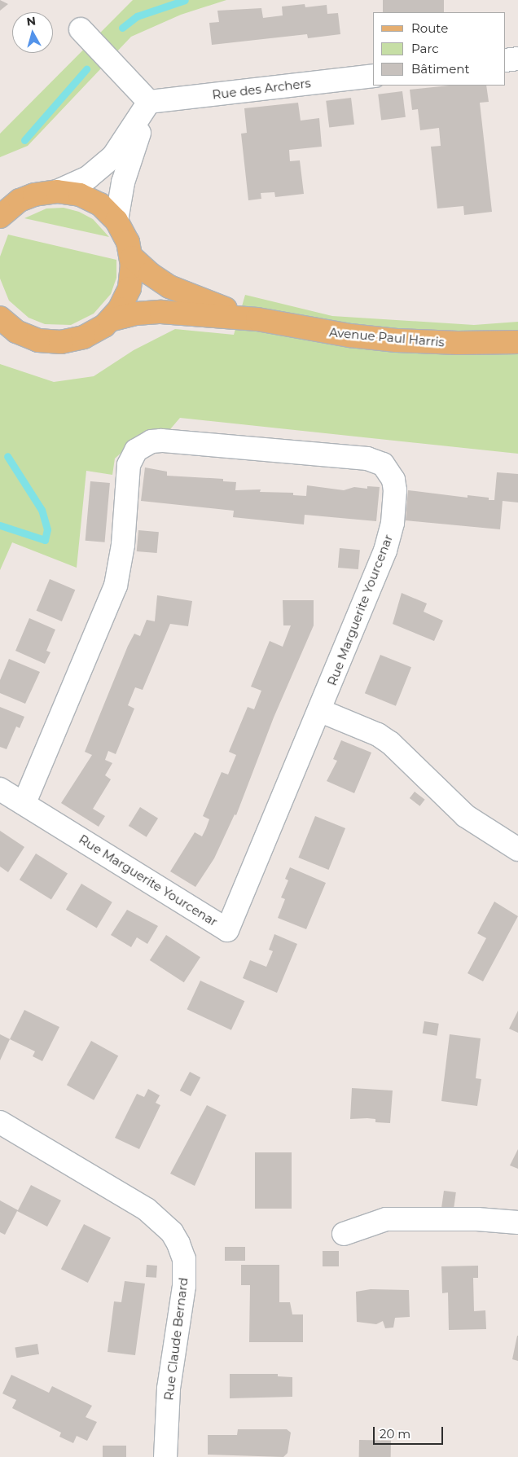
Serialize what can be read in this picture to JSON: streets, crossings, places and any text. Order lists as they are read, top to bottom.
{
  "streets": {
    "main road": ["Avenue Paul Harris"],
    "street": ["Rue des Archers", "Rue Marguerite Yourcenar", "Rue Claude Bernard"]
  },
  "legend": ["Route", "Parc", "Bâtiment"],
  "scale_bar": "20 m",
  "north": "top"
}
